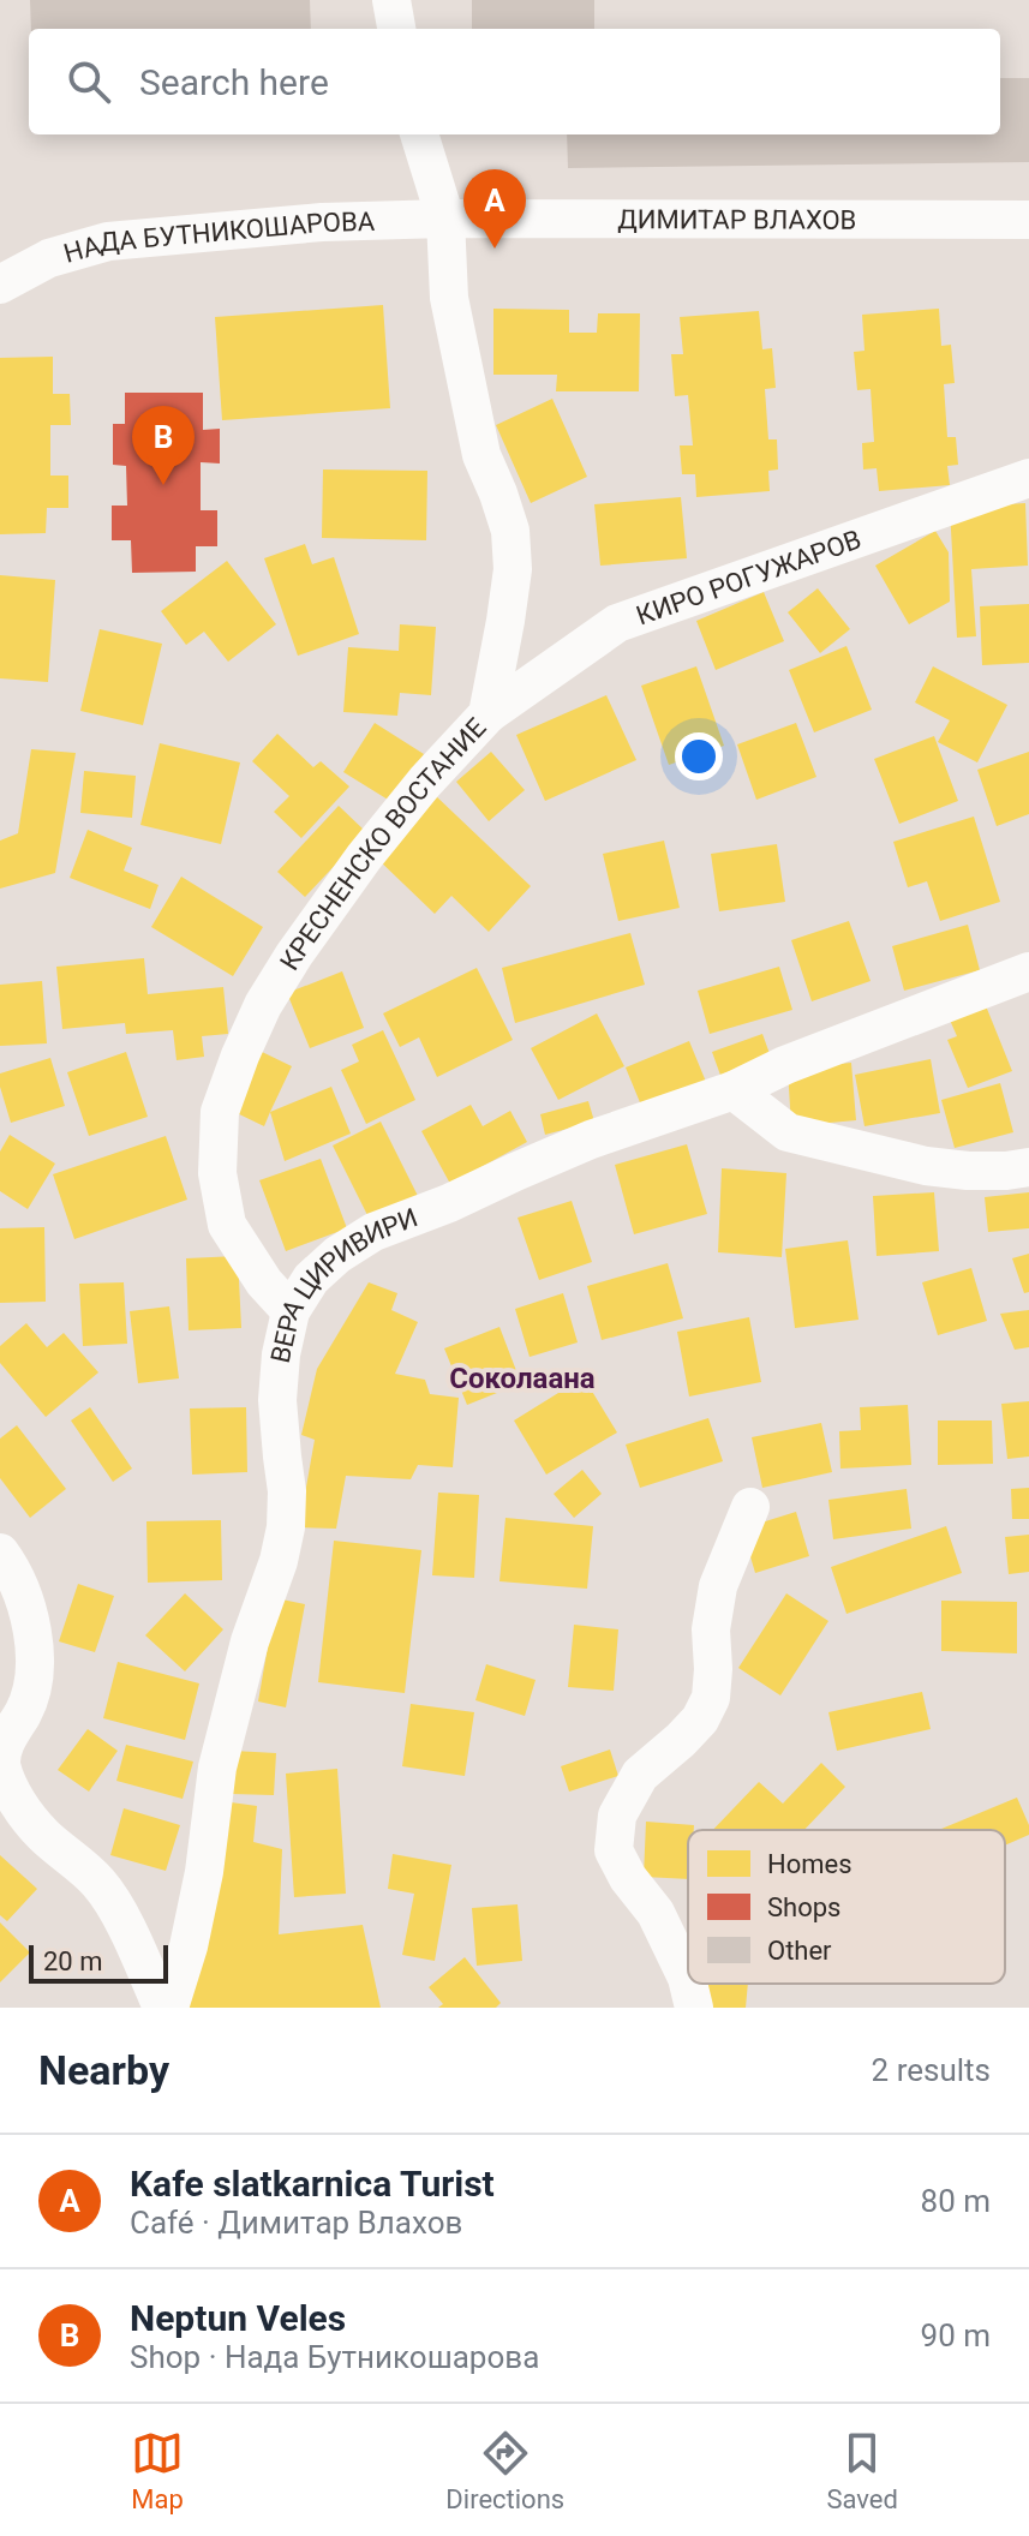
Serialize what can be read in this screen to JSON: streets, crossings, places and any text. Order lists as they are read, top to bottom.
{
  "streets": {
    "street": [
      "ДИМИТАР ВЛАХОВ",
      "НАДА БУТНИКОШАРОВА",
      "КИРО РОГУЖАРОВ",
      "КРЕСНЕНСКО ВОСТАНИЕ",
      "ВЕРА ЦИРИВИРИ"
    ]
  },
  "crossings": [
    ["ДИМИТАР ВЛАХОВ", "НАДА БУТНИКОШАРОВА"],
    ["ДИМИТАР ВЛАХОВ", "КРЕСНЕНСКО ВОСТАНИЕ"],
    ["НАДА БУТНИКОШАРОВА", "КРЕСНЕНСКО ВОСТАНИЕ"],
    ["КИРО РОГУЖАРОВ", "КРЕСНЕНСКО ВОСТАНИЕ"],
    ["КРЕСНЕНСКО ВОСТАНИЕ", "ВЕРА ЦИРИВИРИ"]
  ],
  "districts": ["Соколаана"],
  "legend": ["Homes", "Shops", "Other"],
  "scale_bar": "20 m",
  "page": {
    "search": "Search here",
    "pins": ["A", "B"],
    "scale": "20 m",
    "heading": ["Nearby", "2 results"],
    "list": [
      {
        "mark": "A",
        "name": "Kafe slatkarnica Turist",
        "note": "Café · Димитар Влахов",
        "value": "80 m"
      },
      {
        "mark": "B",
        "name": "Neptun Veles",
        "note": "Shop · Нада Бутникошарова",
        "value": "90 m"
      }
    ],
    "nav": ["Map", "Directions", "Saved"]
  }
}
